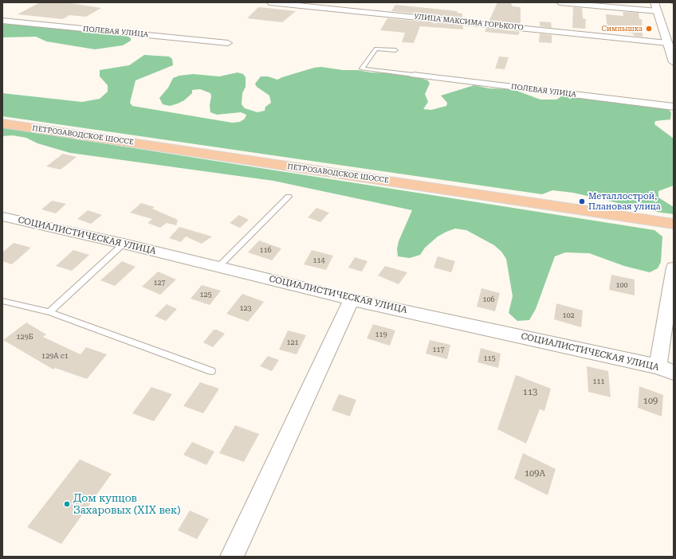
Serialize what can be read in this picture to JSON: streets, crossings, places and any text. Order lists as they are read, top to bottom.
{
  "streets": {
    "main road": ["ПЕТРОЗАВОДСКОЕ ШОССЕ"],
    "street": ["УЛИЦА МАКСИМА ГОРЬКОГО", "ПОЛЕВАЯ УЛИЦА", "СОЦИАЛИСТИЧЕСКАЯ УЛИЦА"]
  },
  "places": ["Симпышка", "Металлострой, Плановая улица", "Дом купцов Захаровых (XIX век)"],
  "house_numbers": [
    "116",
    "114",
    "127",
    "100",
    "125",
    "106",
    "123",
    "102",
    "119",
    "129Б",
    "121",
    "117",
    "129А с1",
    "115",
    "111",
    "113",
    "109",
    "109А"
  ]
}
